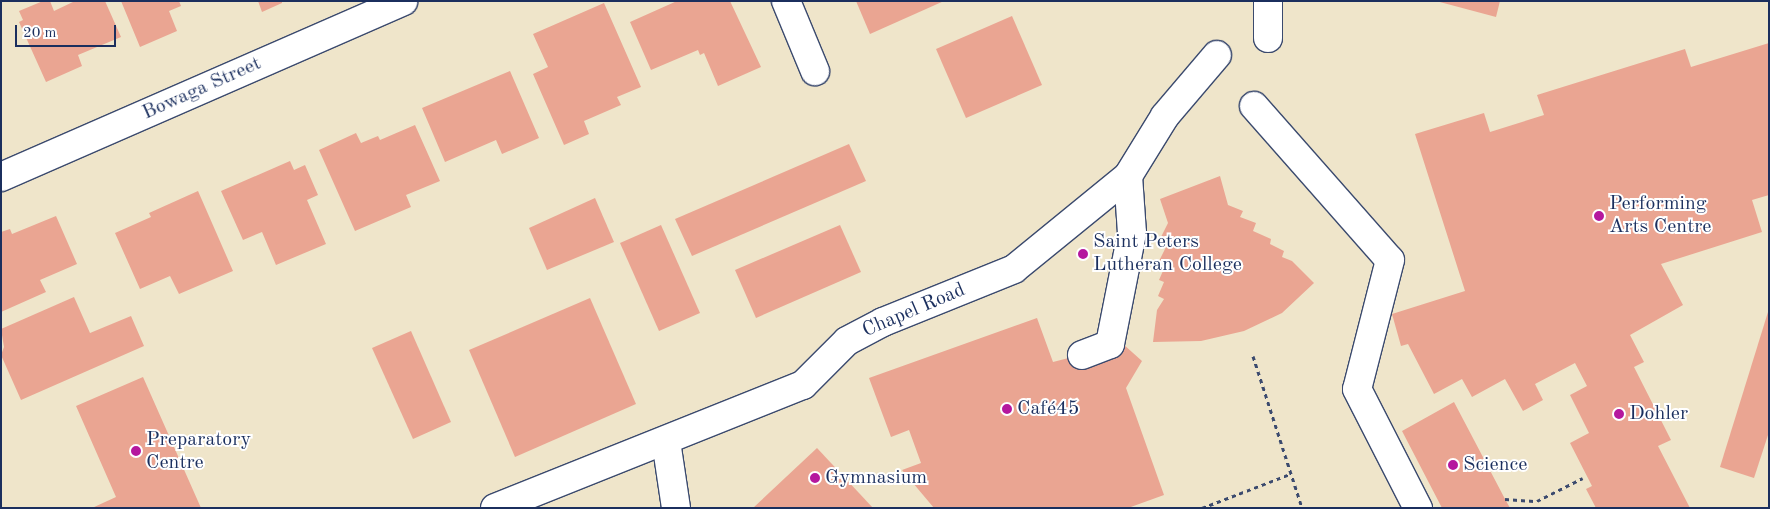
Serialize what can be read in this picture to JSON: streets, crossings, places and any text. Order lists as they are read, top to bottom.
{
  "streets": {
    "street": ["Bowaga Street", "Chapel Road"]
  },
  "places": [
    "Performing Arts Centre",
    "Saint Peters Lutheran College",
    "Café45",
    "Dohler",
    "Preparatory Centre",
    "Science",
    "Gymnasium"
  ],
  "scale_bar": "20 m"
}
